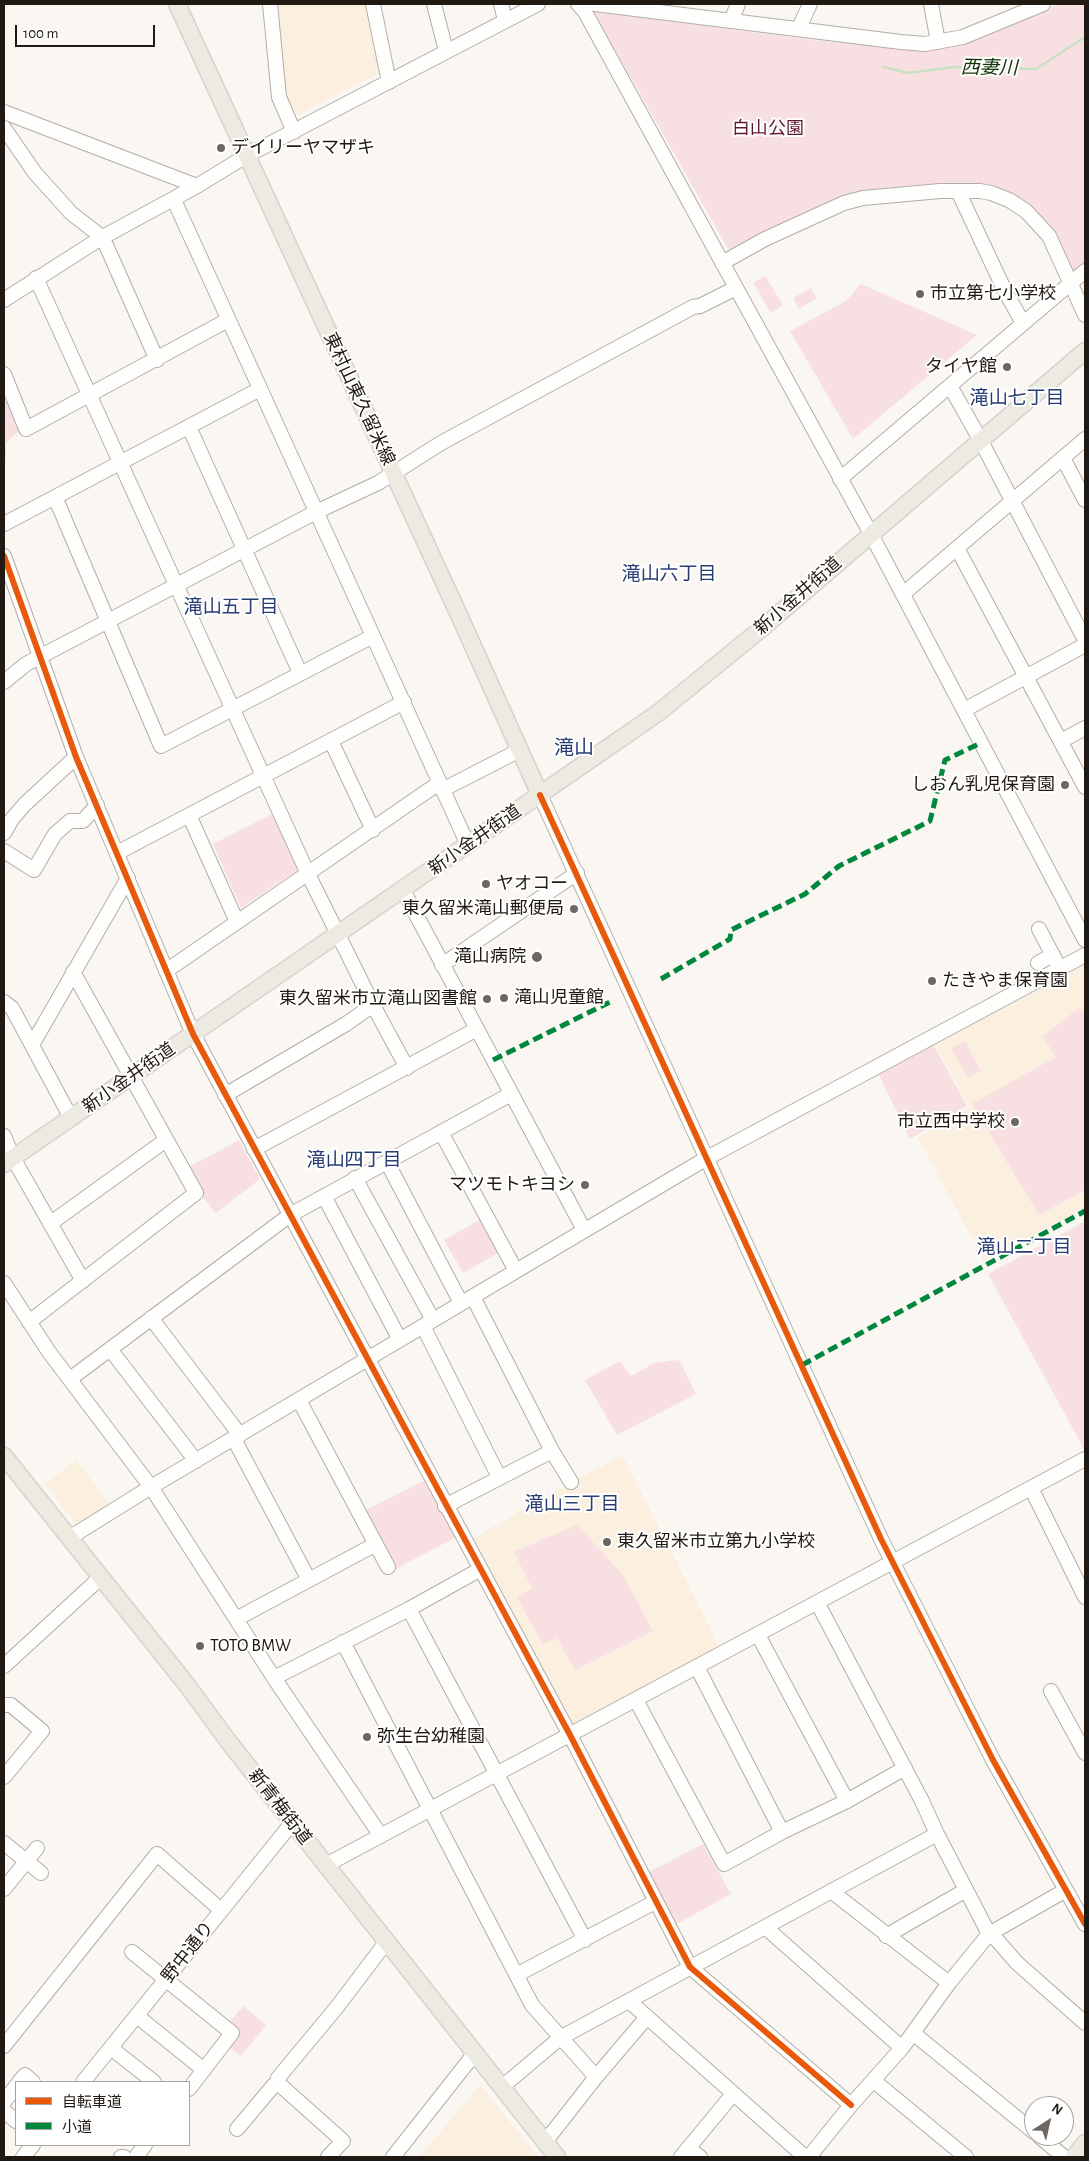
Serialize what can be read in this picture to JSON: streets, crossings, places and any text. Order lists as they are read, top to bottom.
{
  "streets": {
    "main road": ["東村山東久留米線", "新小金井街道", "新青梅街道"],
    "street": ["野中通り"]
  },
  "crossings": [
    ["東村山東久留米線", "新小金井街道"],
    ["新青梅街道", "野中通り"]
  ],
  "districts": [
    "滝山七丁目",
    "滝山六丁目",
    "滝山五丁目",
    "滝山",
    "滝山四丁目",
    "滝山二丁目",
    "滝山三丁目"
  ],
  "water": ["西妻川"],
  "parks": ["白山公園"],
  "places": [
    "デイリーヤマザキ",
    "市立第七小学校",
    "タイヤ館",
    "しおん乳児保育園",
    "ヤオコー",
    "東久留米滝山郵便局",
    "滝山病院",
    "たきやま保育園",
    "滝山児童館",
    "東久留米市立滝山図書館",
    "市立西中学校",
    "マツモトキヨシ",
    "東久留米市立第九小学校",
    "TOTO BMW",
    "弥生台幼稚園"
  ],
  "legend": ["自転車道", "小道"],
  "scale_bar": "100 m",
  "north": "top right"
}
